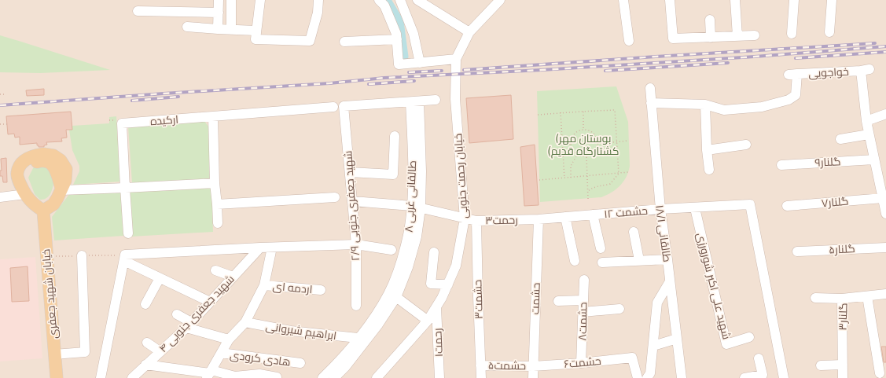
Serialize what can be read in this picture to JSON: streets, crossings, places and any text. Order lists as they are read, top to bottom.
{
  "streets": {
    "main road": ["خیابان شهید جعفری"],
    "street": [
      "خواجویی",
      "ارکیده",
      "گلنار۹",
      "خیابان رحمت جنوبی",
      "طالقانی غربی ۸",
      "گلنار۷",
      "شهید جعفری جنوبی ۲/۹",
      "حشمت ۱۲",
      "رحمت۳",
      "طالقانی ۱۸/۱",
      "گلنار۵",
      "شهید علی اکبر شورورزی",
      "اردمه ای",
      "حشمت",
      "حشمت۳",
      "شهید جعفری جنوبی ۴",
      "گلنار۳",
      "حشمت۸",
      "ابراهیم شیروانی",
      "رحمت۱",
      "هادی کرودی",
      "حشمت۶",
      "حشمت۵"
    ]
  },
  "crossings": [
    ["ارکیده", "طالقانی غربی ۸"],
    ["ارکیده", "شهید جعفری جنوبی ۲/۹"],
    ["خیابان رحمت جنوبی", "رحمت۳"],
    ["خیابان رحمت جنوبی", "رحمت۱"],
    ["طالقانی غربی ۸", "رحمت۳"],
    ["طالقانی غربی ۸", "ابراهیم شیروانی"],
    ["شهید جعفری جنوبی ۲/۹", "رحمت۳"],
    ["حشمت ۱۲", "رحمت۳"],
    ["حشمت ۱۲", "طالقانی ۱۸/۱"],
    ["حشمت ۱۲", "شهید علی اکبر شورورزی"],
    ["حشمت ۱۲", "حشمت"],
    ["رحمت۳", "حشمت"],
    ["رحمت۳", "حشمت۳"],
    ["حشمت", "حشمت۶"],
    ["حشمت", "حشمت۵"],
    ["حشمت۳", "حشمت۵"],
    ["حشمت۸", "حشمت۶"],
    ["حشمت۶", "حشمت۵"]
  ],
  "parks": ["(بوستان مهر (کشتارگاه قدیم"]
}
